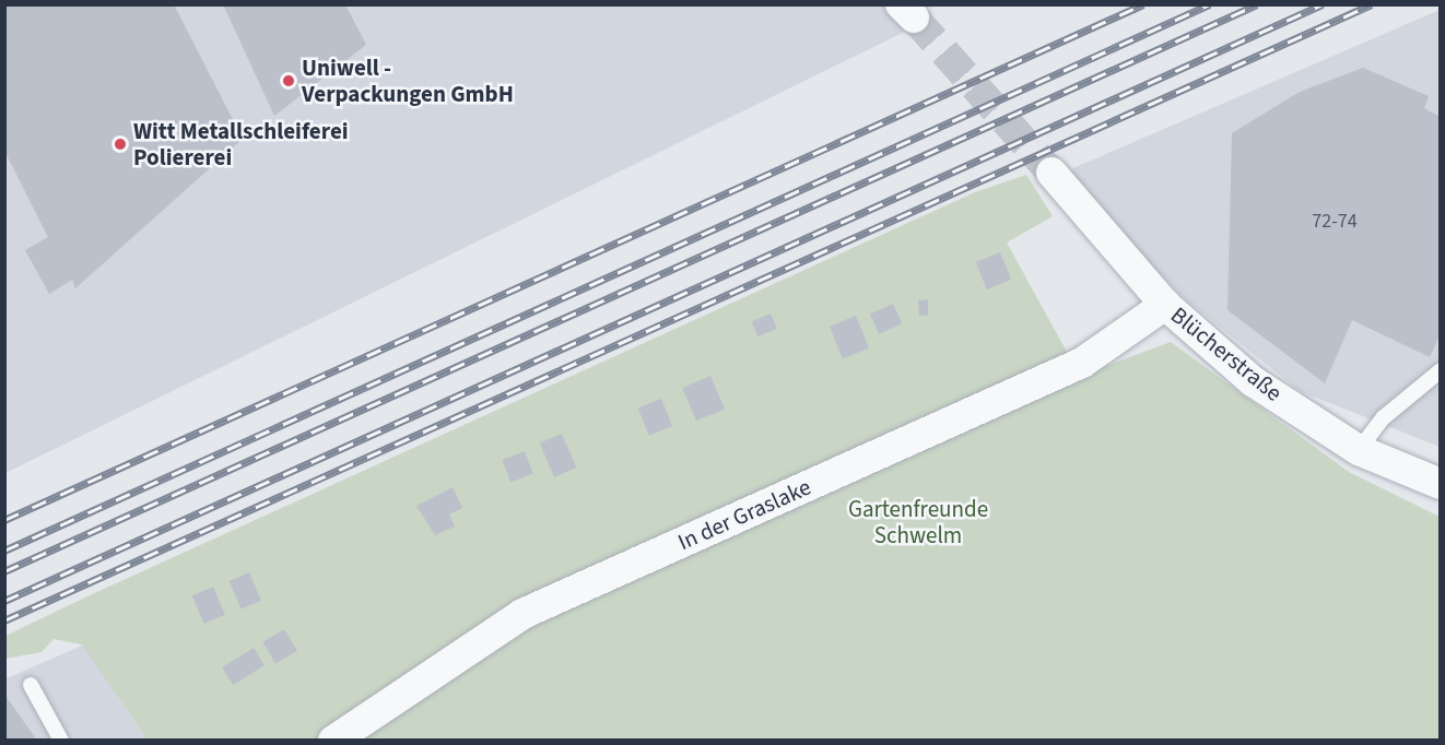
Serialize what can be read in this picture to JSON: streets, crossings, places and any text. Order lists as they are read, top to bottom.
{
  "streets": {
    "street": ["Blücherstraße", "In der Graslake"]
  },
  "crossings": [
    ["Blücherstraße", "In der Graslake"]
  ],
  "parks": ["Gartenfreunde Schwelm"],
  "places": ["Uniwell - Verpackungen GmbH", "Witt Metallschleiferei Poliererei"],
  "house_numbers": ["72-74"]
}
